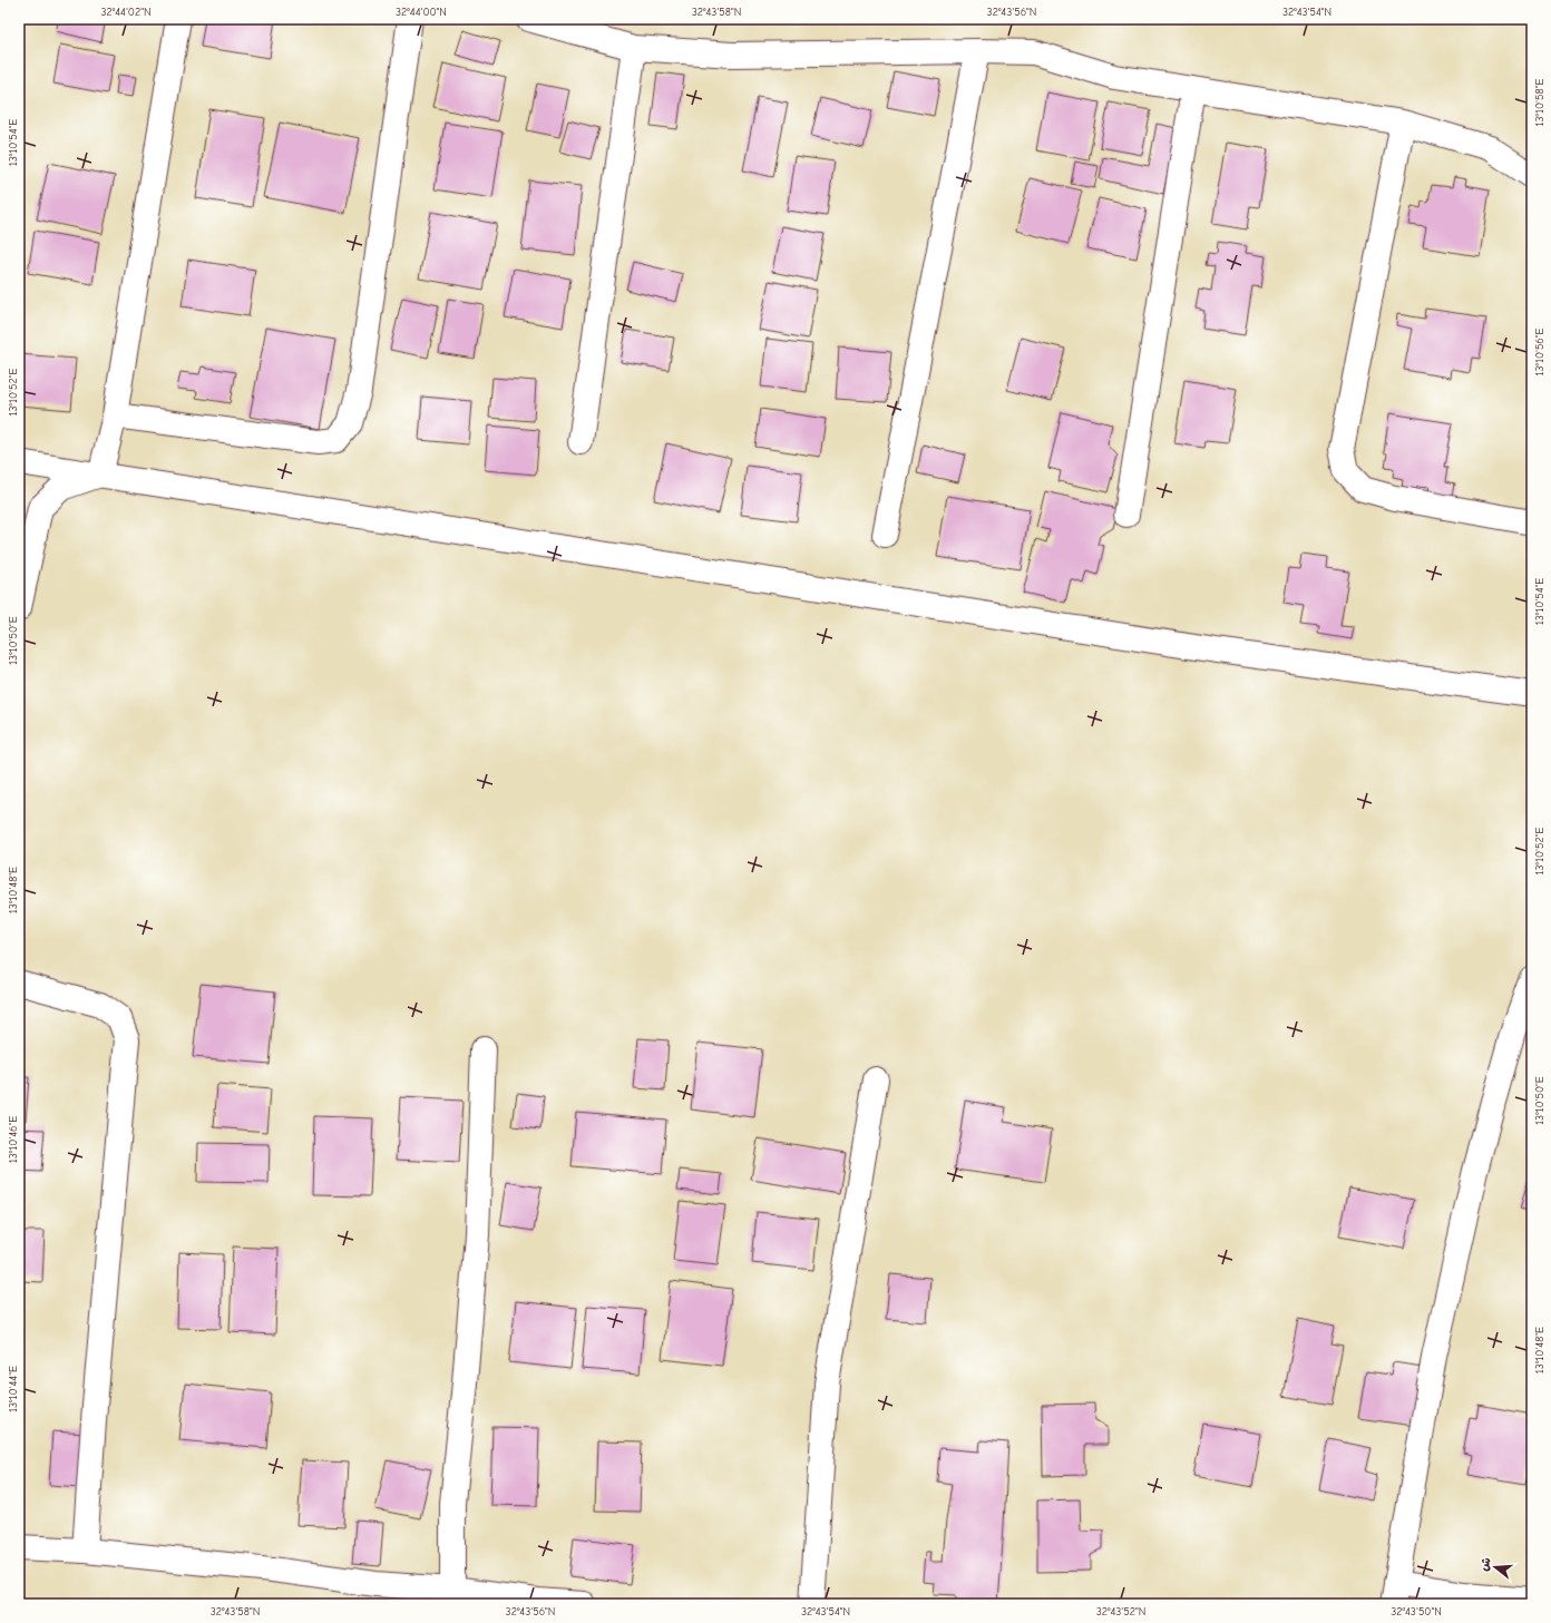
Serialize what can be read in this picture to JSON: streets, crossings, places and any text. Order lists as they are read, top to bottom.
{
  "north": "left",
  "coordinates": [
    "32°44'02\"N",
    "32°44'00\"N",
    "32°43'58\"N",
    "32°43'56\"N",
    "32°43'54\"N",
    "13°10'58\"E",
    "13°10'54\"E",
    "13°10'56\"E",
    "13°10'52\"E",
    "13°10'50\"E",
    "13°10'48\"E",
    "13°10'46\"E",
    "13°10'44\"E",
    "32°43'52\"N",
    "32°43'50\"N"
  ]
}
